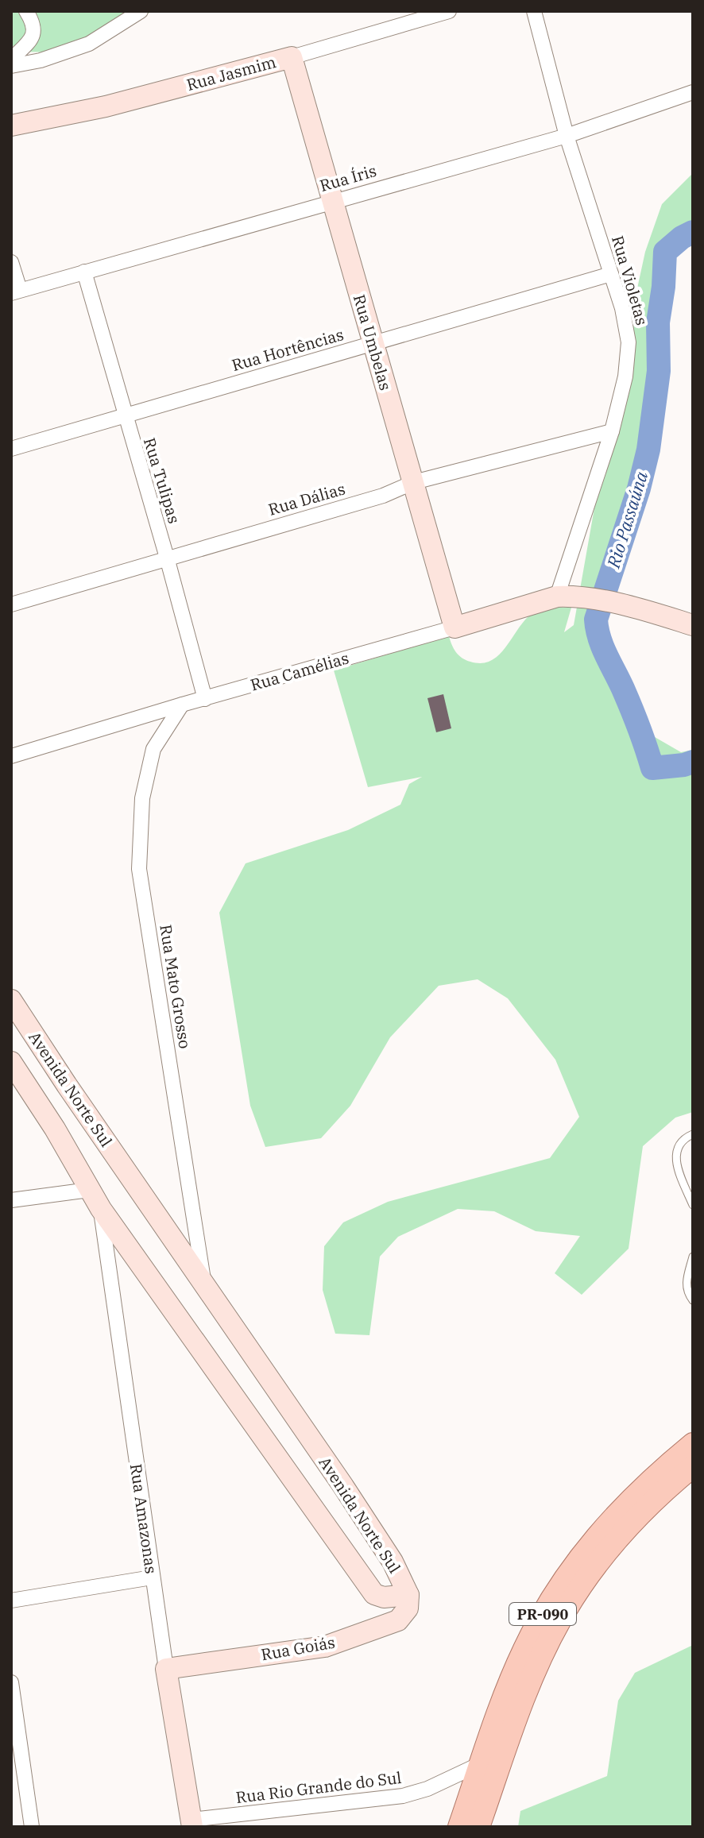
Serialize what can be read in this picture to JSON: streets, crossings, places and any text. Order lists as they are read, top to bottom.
{
  "streets": {
    "main road": ["PR-090"],
    "street": [
      "Rua Jasmim",
      "Rua Íris",
      "Rua Violetas",
      "Rua Umbelas",
      "Rua Hortências",
      "Rua Tulipas",
      "Rua Dálias",
      "Rua Camélias",
      "Rua Mato Grosso",
      "Avenida Norte Sul",
      "Rua Amazonas",
      "Rua Goiás",
      "Rua Rio Grande do Sul"
    ]
  },
  "crossings": [
    ["Rua Jasmim", "Rua Umbelas"],
    ["Rua Íris", "Rua Violetas"],
    ["Rua Íris", "Rua Umbelas"],
    ["Rua Íris", "Rua Tulipas"],
    ["Rua Violetas", "Rua Hortências"],
    ["Rua Violetas", "Rua Dálias"],
    ["Rua Violetas", "Rua Camélias"],
    ["Rua Umbelas", "Rua Hortências"],
    ["Rua Umbelas", "Rua Dálias"],
    ["Rua Umbelas", "Rua Camélias"],
    ["Rua Hortências", "Rua Tulipas"],
    ["Rua Tulipas", "Rua Dálias"],
    ["Rua Tulipas", "Rua Camélias"],
    ["Rua Camélias", "Rua Mato Grosso"],
    ["Rua Mato Grosso", "Avenida Norte Sul"],
    ["Avenida Norte Sul", "Rua Amazonas"],
    ["Avenida Norte Sul", "Rua Goiás"],
    ["Rua Amazonas", "Rua Goiás"],
    ["Rua Amazonas", "Rua Rio Grande do Sul"],
    ["PR-090", "Rua Rio Grande do Sul"]
  ],
  "water": ["Rio Passaúna"]
}
